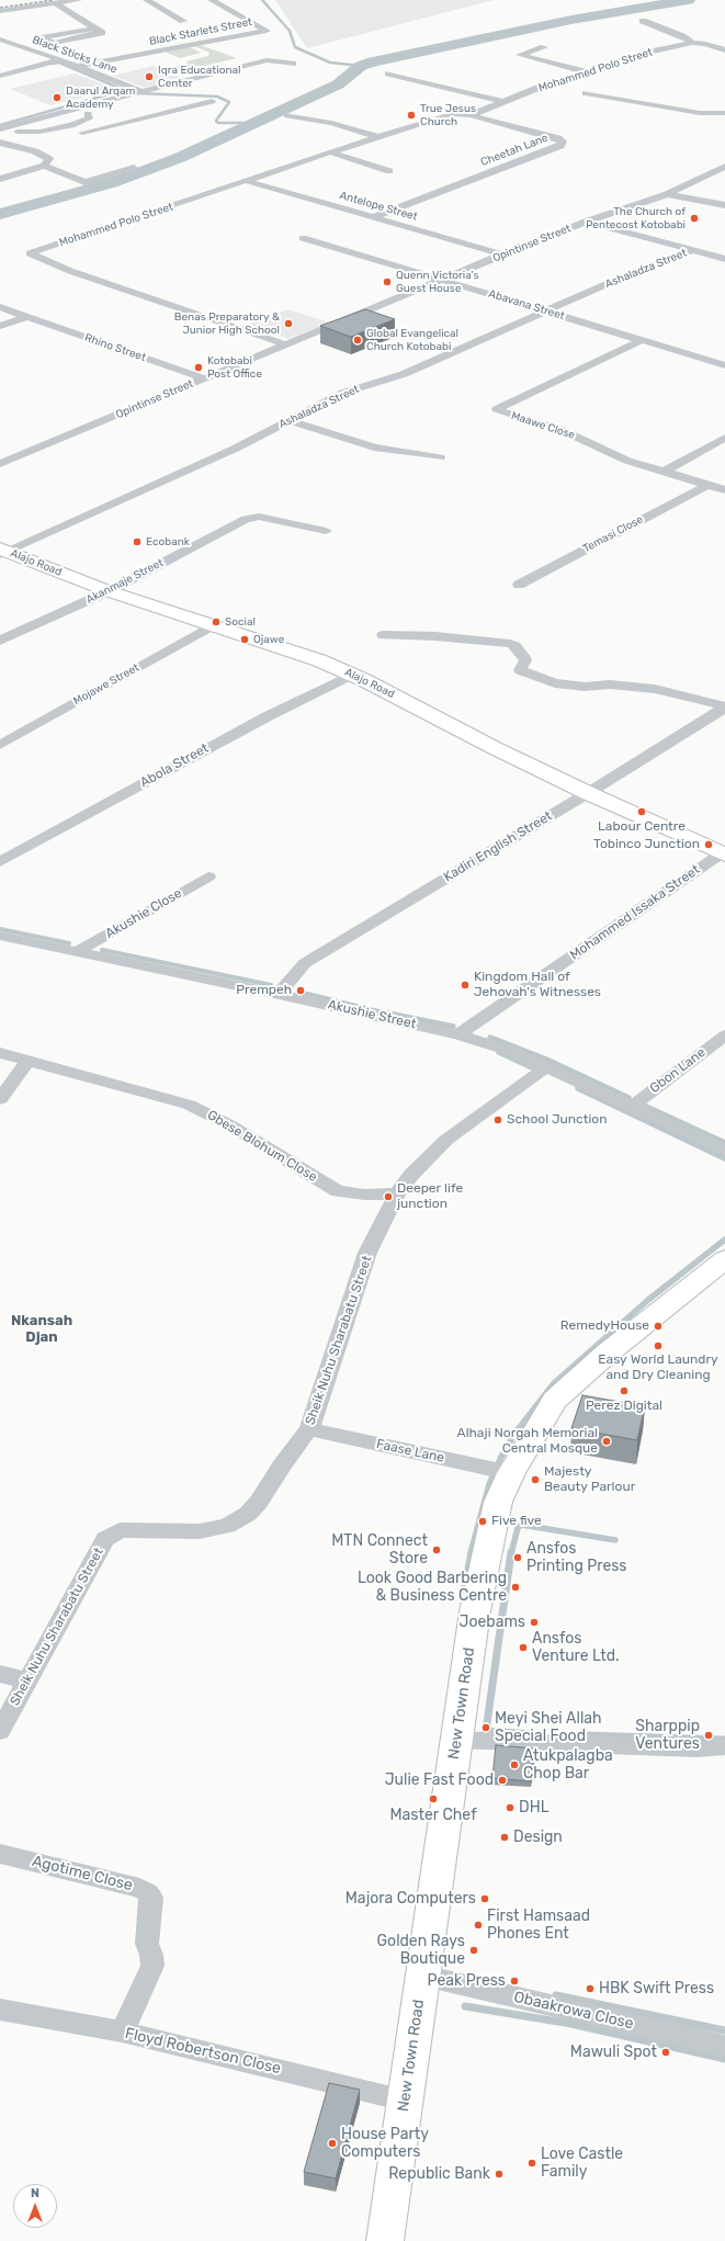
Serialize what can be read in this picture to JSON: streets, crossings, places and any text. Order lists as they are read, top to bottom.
{
  "streets": {
    "street": [
      "Black Starlets Street",
      "Black Sticks Lane",
      "Mohammed Polo Street",
      "Cheetah Lane",
      "Antelope Street",
      "Opintinse Street",
      "Ashaladza Street",
      "Abavana Street",
      "Rhino Street",
      "Maawe Close",
      "Temasi Close",
      "Alajo Road",
      "Akanmaje Street",
      "Mojawe Street",
      "Abola Street",
      "Kadiri English Street",
      "Mohammed Issaka Street",
      "Akushie Close",
      "Akushie Street",
      "Gbon Lane",
      "Gbese Blohum Close",
      "Sheik Nuhu Sharabatu Street",
      "Faase Lane",
      "New Town Road",
      "Agotime Close",
      "Obaakrowa Close",
      "Floyd Robertson Close"
    ]
  },
  "crossings": [
    ["Black Starlets Street", "Black Sticks Lane"],
    ["Mohammed Polo Street", "Cheetah Lane"],
    ["Mohammed Polo Street", "Antelope Street"],
    ["Mohammed Polo Street", "Opintinse Street"],
    ["Cheetah Lane", "Antelope Street"],
    ["Antelope Street", "Opintinse Street"],
    ["Opintinse Street", "Abavana Street"],
    ["Opintinse Street", "Rhino Street"],
    ["Ashaladza Street", "Abavana Street"],
    ["Ashaladza Street", "Alajo Road"],
    ["Abavana Street", "Maawe Close"],
    ["Alajo Road", "Akanmaje Street"],
    ["Alajo Road", "Mojawe Street"],
    ["Alajo Road", "Abola Street"],
    ["Alajo Road", "Kadiri English Street"],
    ["Alajo Road", "Mohammed Issaka Street"],
    ["Kadiri English Street", "Akushie Street"],
    ["Mohammed Issaka Street", "Akushie Street"],
    ["Akushie Close", "Akushie Street"],
    ["Akushie Street", "Gbon Lane"],
    ["Akushie Street", "Sheik Nuhu Sharabatu Street"],
    ["Gbese Blohum Close", "Sheik Nuhu Sharabatu Street"],
    ["Sheik Nuhu Sharabatu Street", "Faase Lane"],
    ["Faase Lane", "New Town Road"],
    ["New Town Road", "Obaakrowa Close"],
    ["New Town Road", "Floyd Robertson Close"],
    ["Agotime Close", "Floyd Robertson Close"]
  ],
  "districts": ["Nkansah Djan"],
  "places": [
    "Iqra Educational Center",
    "Daarul Arqam Academy",
    "True Jesus Church",
    "The Church of Pentecost Kotobabi",
    "Quenn Victoria's Guest House",
    "Benas Preparatory & Junior High School",
    "Global Evangelical Church Kotobabi",
    "Kotobabi Post Office",
    "Ecobank",
    "Social",
    "Ojawe",
    "Labour Centre",
    "Tobinco Junction",
    "Kingdom Hall of Jehovah's Witnesses",
    "Prempeh",
    "School Junction",
    "Deeper life junction",
    "RemedyHouse",
    "Easy World Laundry and Dry Cleaning",
    "Perez Digital",
    "Alhaji Norgah Memorial Central Mosque",
    "Majesty Beauty Parlour",
    "Five five",
    "MTN Connect Store",
    "Ansfos Printing Press",
    "Look Good Barbering & Business Centre",
    "Joebams",
    "Ansfos Venture Ltd.",
    "Meyi Shei Allah Special Food",
    "Sharppip Ventures",
    "Atukpalagba Chop Bar",
    "Julie Fast Food",
    "Master Chef",
    "DHL",
    "Design",
    "Majora Computers",
    "First Hamsaad Phones Ent",
    "Golden Rays Boutique",
    "Peak Press",
    "HBK Swift Press",
    "Mawuli Spot",
    "House Party Computers",
    "Love Castle Family",
    "Republic Bank"
  ],
  "north": "top"
}
